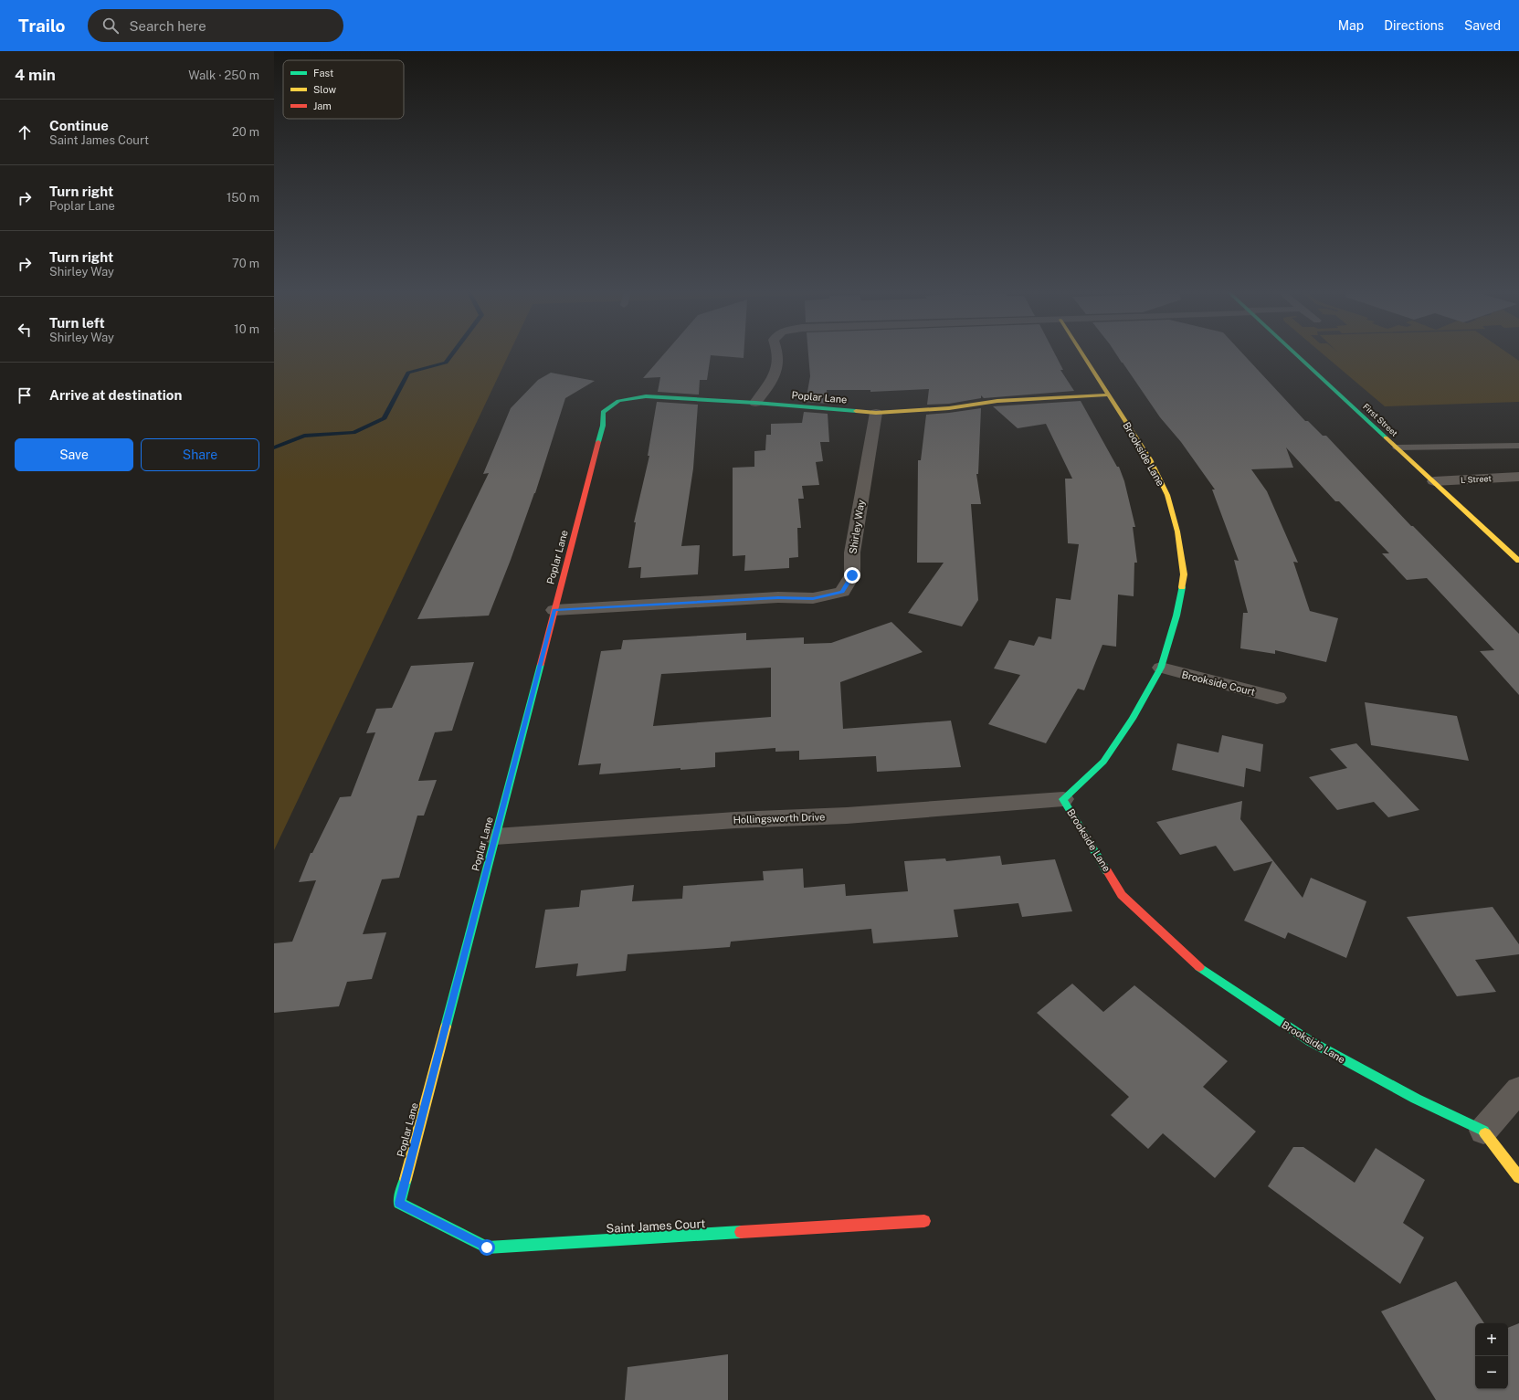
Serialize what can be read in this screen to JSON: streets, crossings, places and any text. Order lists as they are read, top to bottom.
{
  "streets": {
    "street": [
      "Poplar Lane",
      "First Street",
      "Brookside Lane",
      "L Street",
      "Shirley Way",
      "Brookside Court",
      "Hollingsworth Drive",
      "Saint James Court"
    ]
  },
  "crossings": [
    ["Poplar Lane", "Brookside Lane"],
    ["Poplar Lane", "Shirley Way"],
    ["Poplar Lane", "Hollingsworth Drive"],
    ["Poplar Lane", "Saint James Court"],
    ["First Street", "L Street"],
    ["Brookside Lane", "Brookside Court"],
    ["Brookside Lane", "Hollingsworth Drive"]
  ],
  "legend": ["Fast", "Slow", "Jam"],
  "page": {
    "header": "Trailo",
    "search": "Search here",
    "nav": ["Map", "Directions", "Saved"],
    "heading": ["4 min", "Walk · 250 m"],
    "list": [
      ["Continue", "Saint James Court", "20 m"],
      ["Turn right", "Poplar Lane", "150 m"],
      ["Turn right", "Shirley Way", "70 m"],
      ["Turn left", "Shirley Way", "10 m"],
      "Arrive at destination"
    ],
    "buttons": ["Save", "Share"],
    "map_buttons": ["+", "−"]
  }
}
